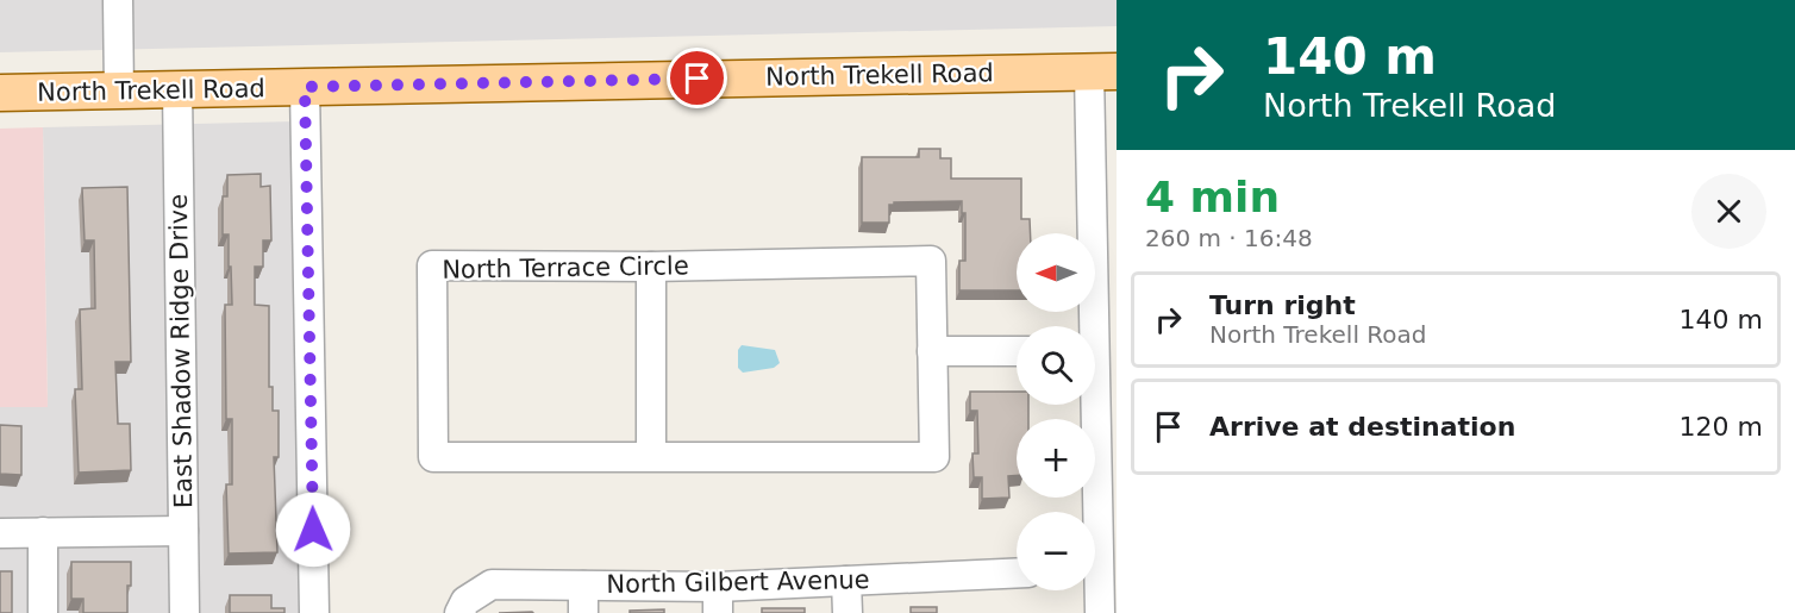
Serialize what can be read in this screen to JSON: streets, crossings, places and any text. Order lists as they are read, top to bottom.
{
  "streets": {
    "main road": ["North Trekell Road"],
    "street": ["North Terrace Circle", "East Shadow Ridge Drive", "North Gilbert Avenue"]
  },
  "crossings": [
    ["North Trekell Road", "East Shadow Ridge Drive"]
  ],
  "north": "left",
  "page": {
    "turn": ["140 m", "North Trekell Road"],
    "heading": ["4 min", "260 m · 16:48"],
    "map_buttons": ["+", "−"],
    "list": [
      {
        "name": "Turn right",
        "note": "North Trekell Road",
        "value": "140 m"
      },
      {
        "name": "Arrive at destination",
        "value": "120 m"
      }
    ]
  }
}
